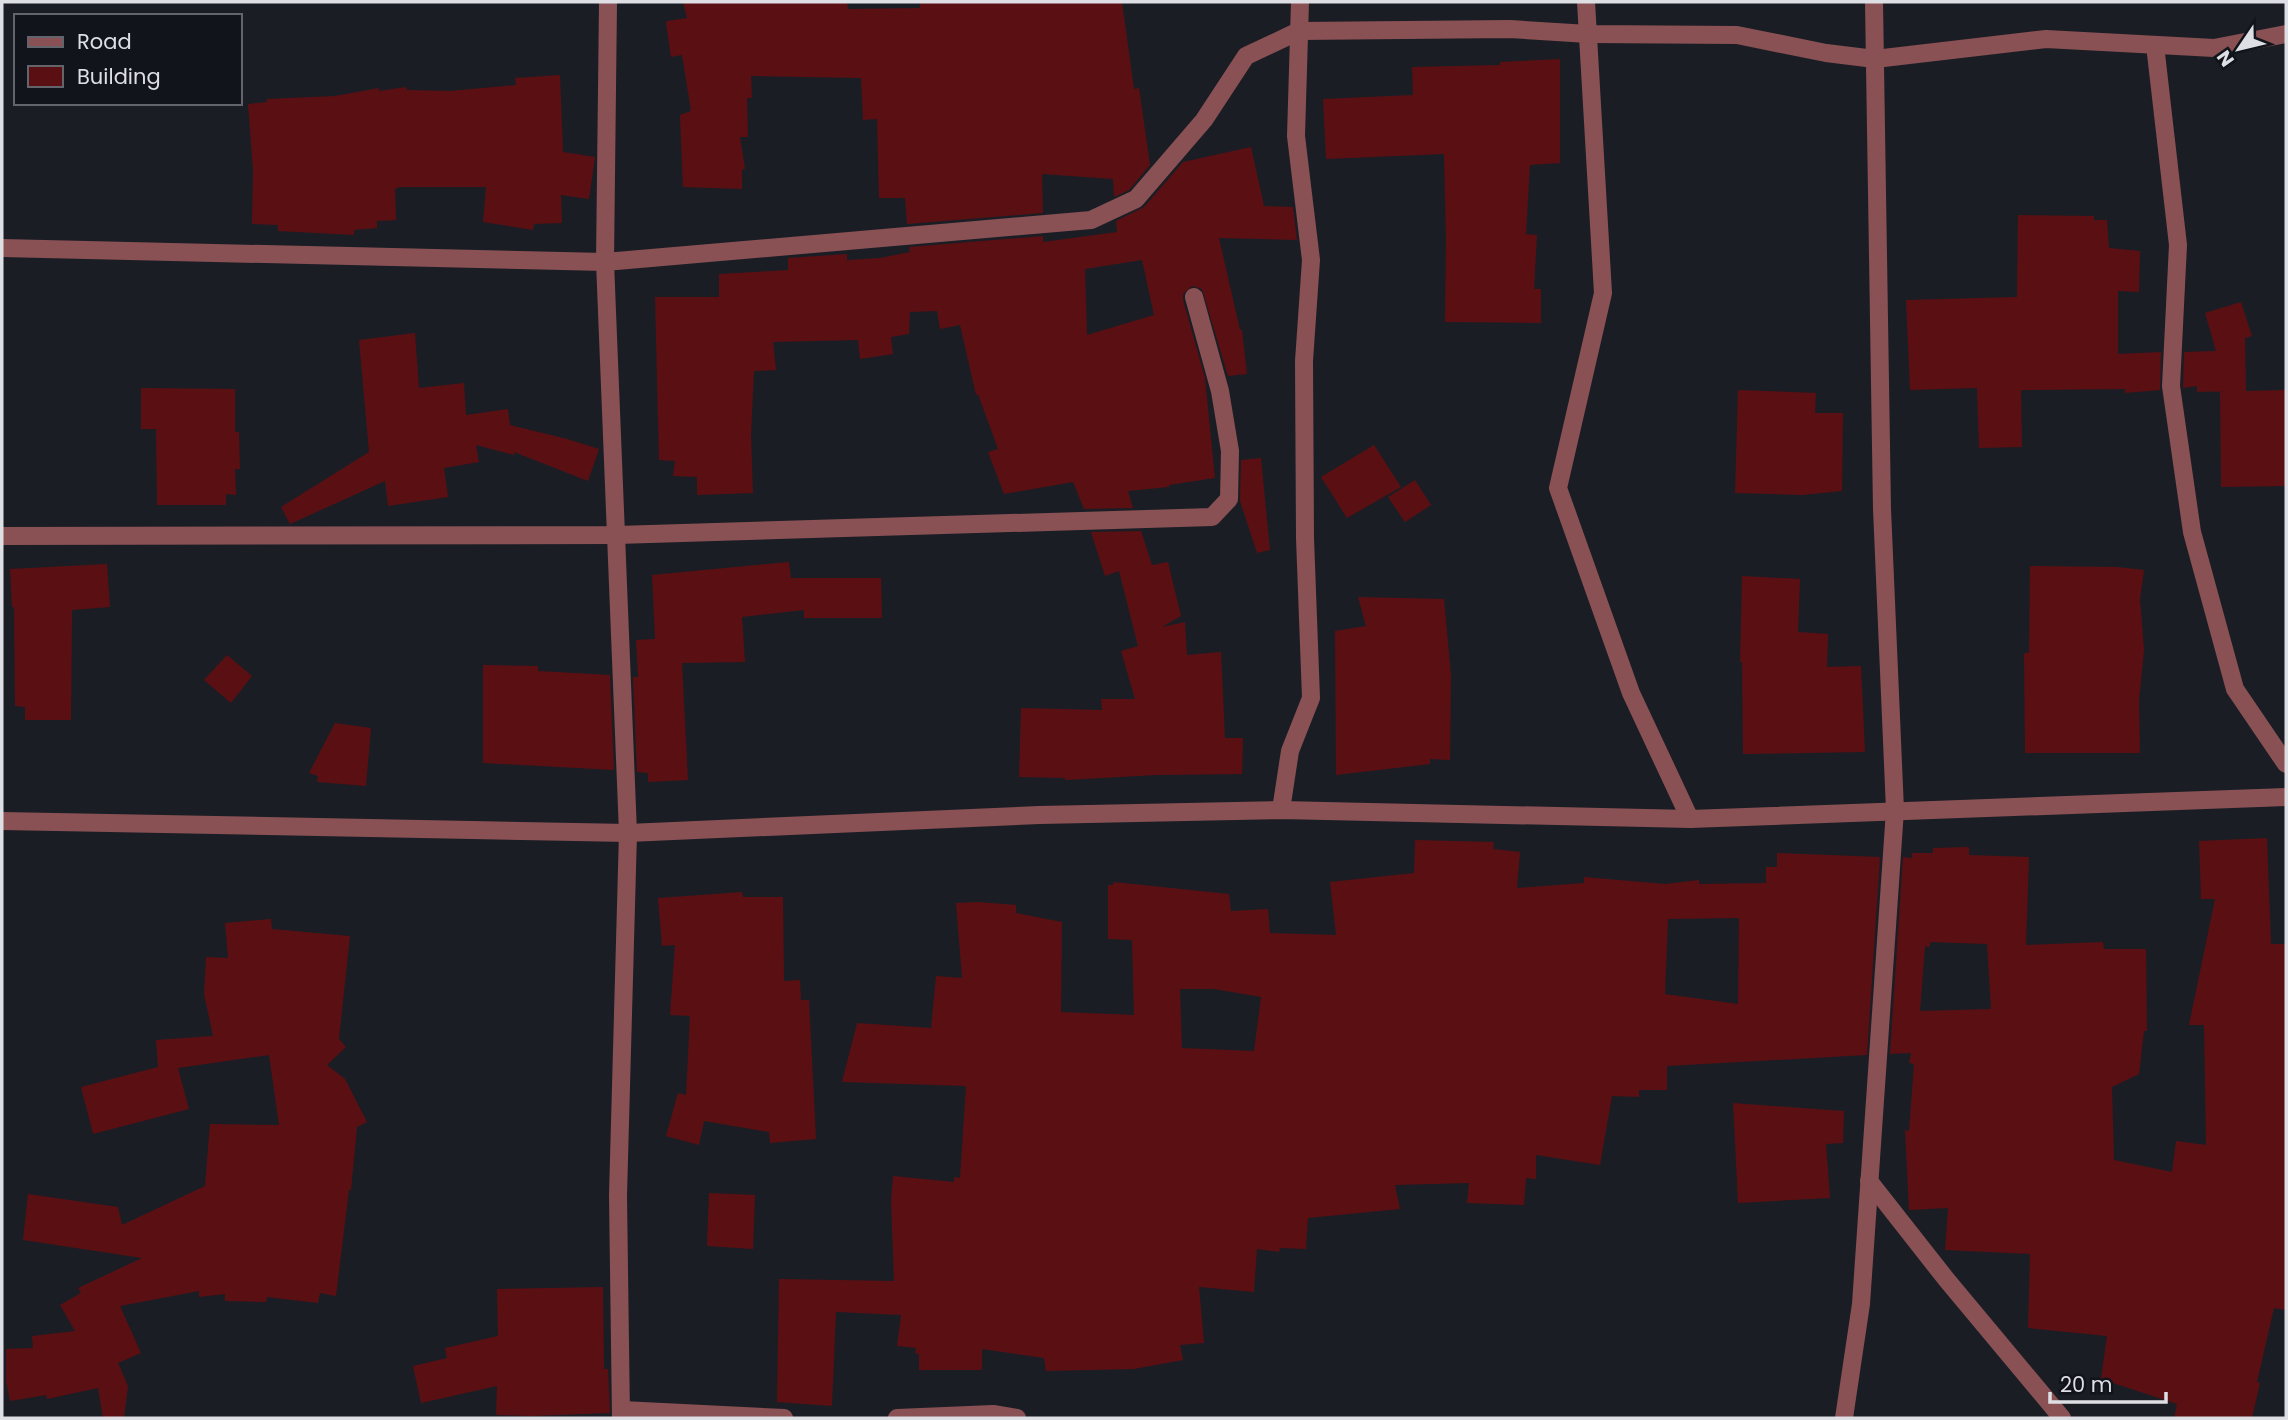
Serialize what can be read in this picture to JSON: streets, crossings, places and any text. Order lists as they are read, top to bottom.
{
  "legend": ["Road", "Building"],
  "scale_bar": "20 m",
  "north": "bottom left"
}
